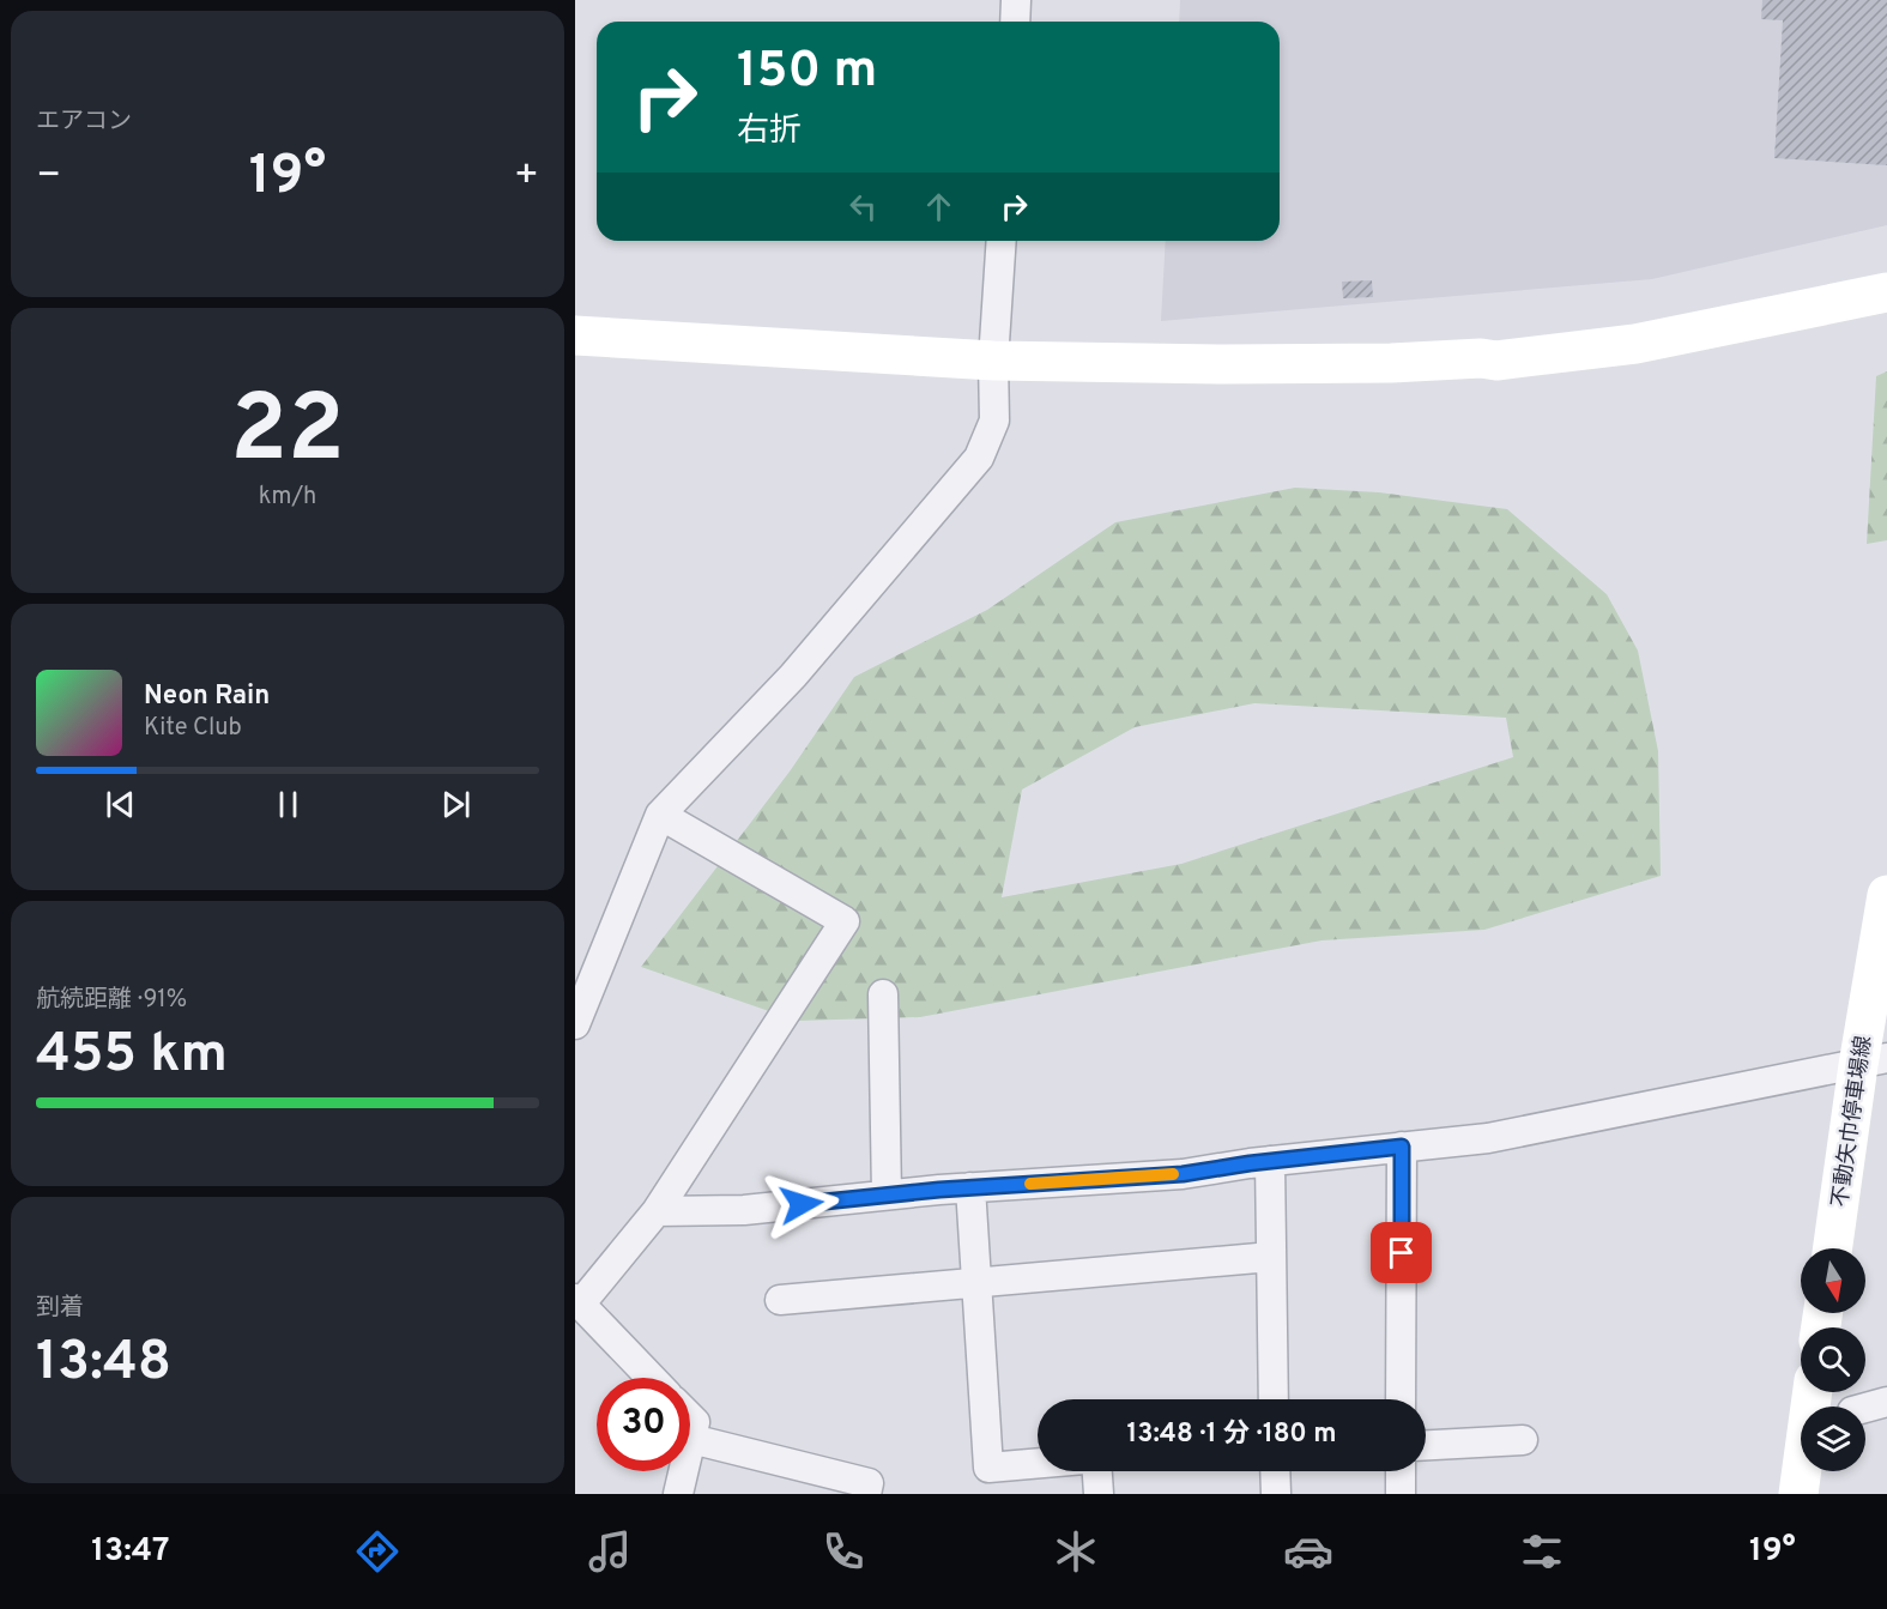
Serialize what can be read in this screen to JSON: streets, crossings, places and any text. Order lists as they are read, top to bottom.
{
  "streets": {
    "street": ["不動矢巾停車場線"]
  },
  "north": "bottom",
  "page": {
    "tile": [
      "エアコン",
      ["22", "km/h"],
      ["航続距離 · 91%", "455 km"],
      ["到着", "13:48"]
    ],
    "turn": ["150 m", "右折"],
    "heat": ["−", "19°", "+"],
    "song": ["Neon Rain", "Kite Club"],
    "limit": "30",
    "trip": "13:48 · 1 分 · 180 m",
    "tabs": ["13:47", "19°"]
  }
}
